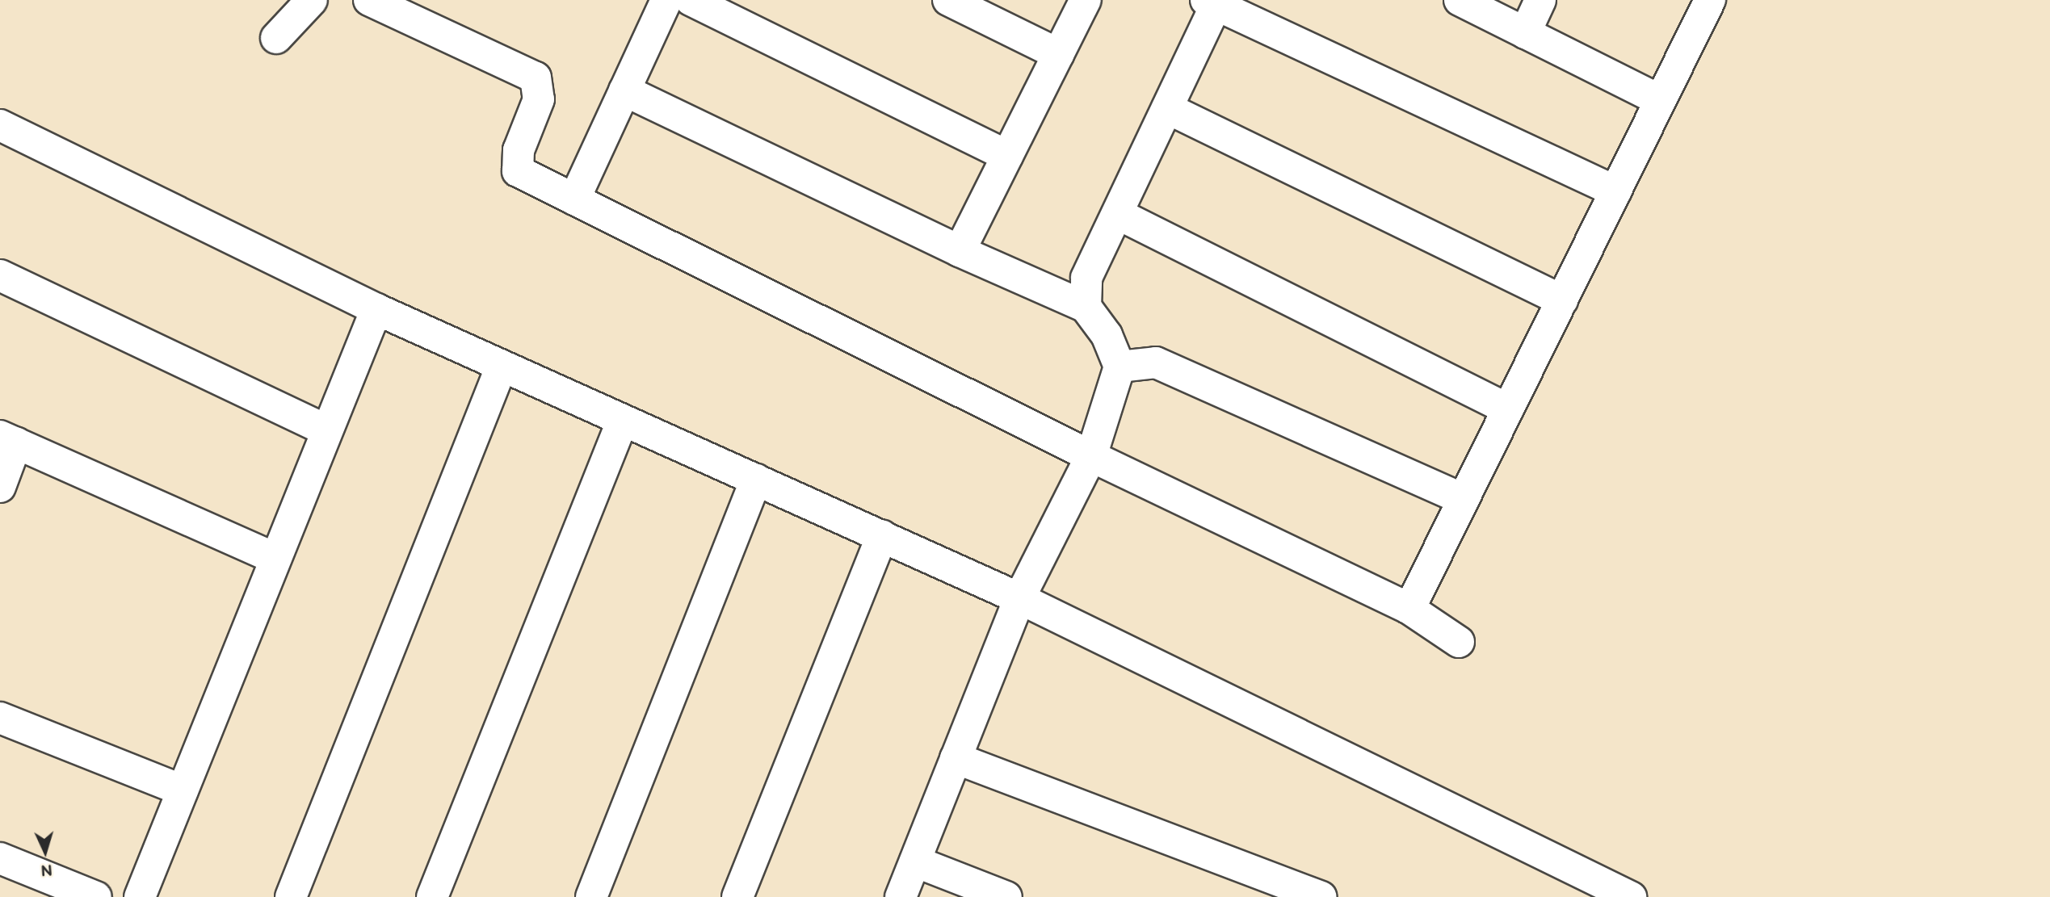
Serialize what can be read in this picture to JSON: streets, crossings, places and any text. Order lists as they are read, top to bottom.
{
  "north": "bottom"
}
